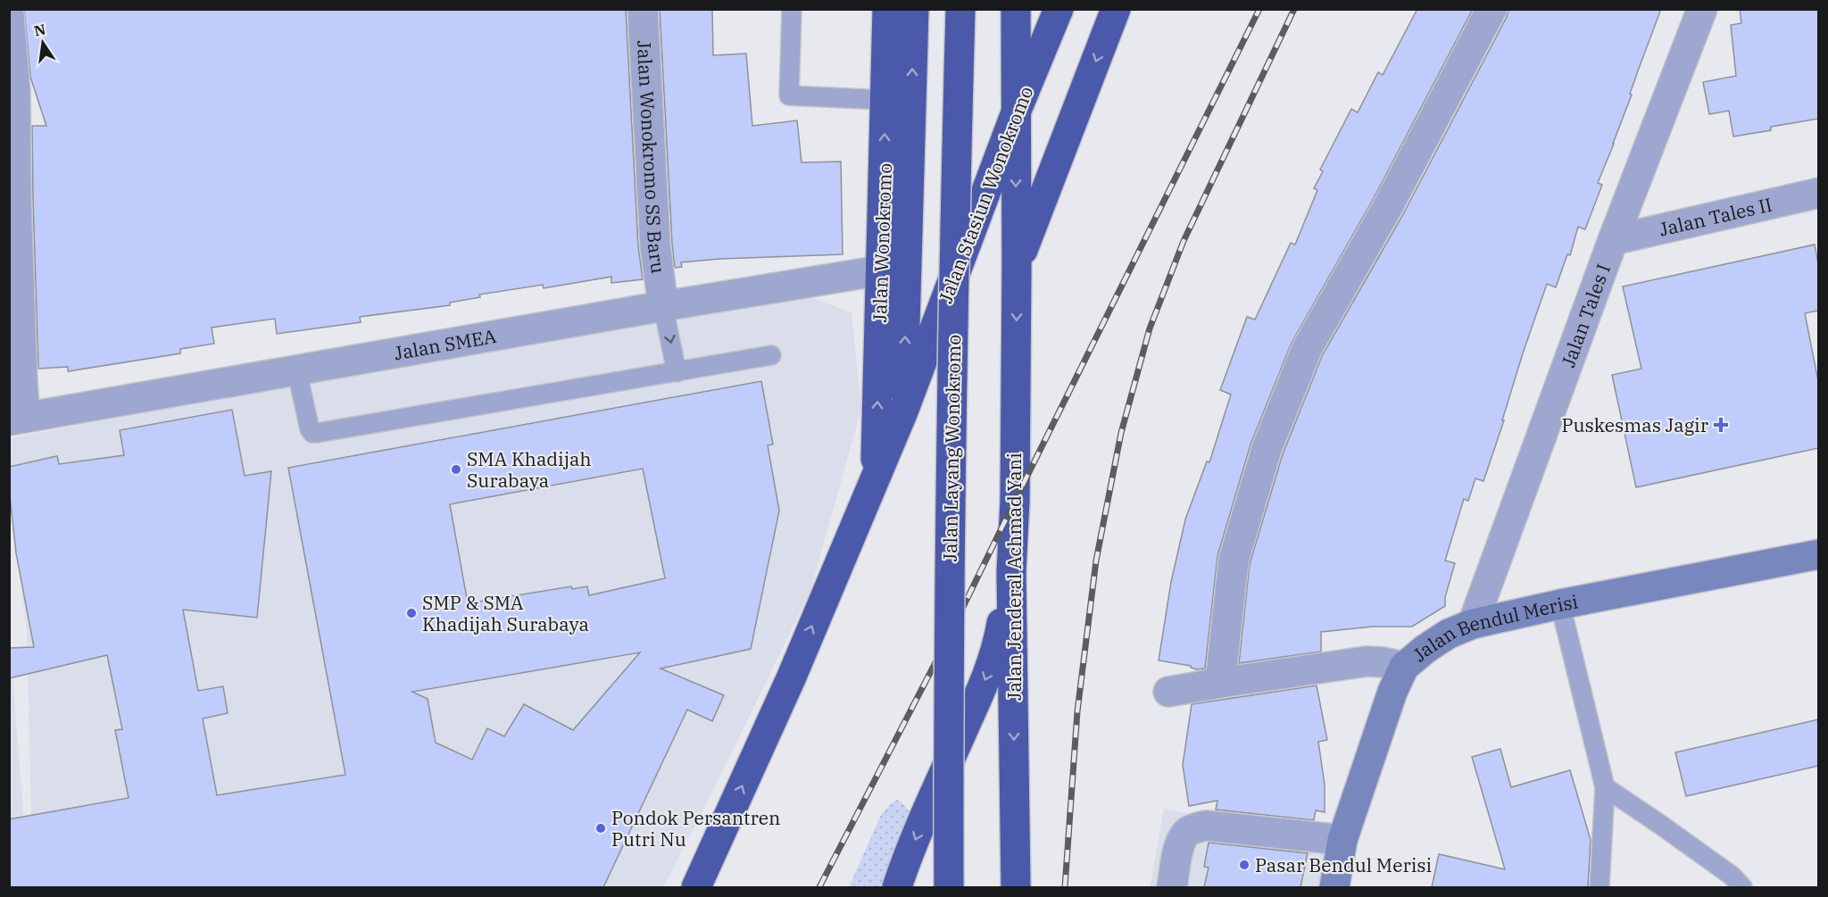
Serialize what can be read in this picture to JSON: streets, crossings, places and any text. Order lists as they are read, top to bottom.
{
  "streets": {
    "highway": [
      "Jalan Stasiun Wonokromo",
      "Jalan Wonokromo",
      "Jalan Layang Wonokromo",
      "Jalan Jenderal Achmad Yani"
    ],
    "street": [
      "Jalan Wonokromo SS Baru",
      "Jalan Tales II",
      "Jalan Tales I",
      "Jalan SMEA",
      "Jalan Bendul Merisi"
    ]
  },
  "crossings": [
    ["Jalan Wonokromo SS Baru", "Jalan SMEA"],
    ["Jalan Stasiun Wonokromo", "Jalan Wonokromo"],
    ["Jalan Tales II", "Jalan Tales I"],
    ["Jalan Wonokromo", "Jalan SMEA"],
    ["Jalan Tales I", "Jalan Bendul Merisi"]
  ],
  "places": {
    "health": ["Puskesmas Jagir"],
    "other": [
      "SMA Khadijah Surabaya",
      "SMP & SMA Khadijah Surabaya",
      "Pondok Persantren Putri Nu",
      "Pasar Bendul Merisi"
    ]
  },
  "north": "top"
}
